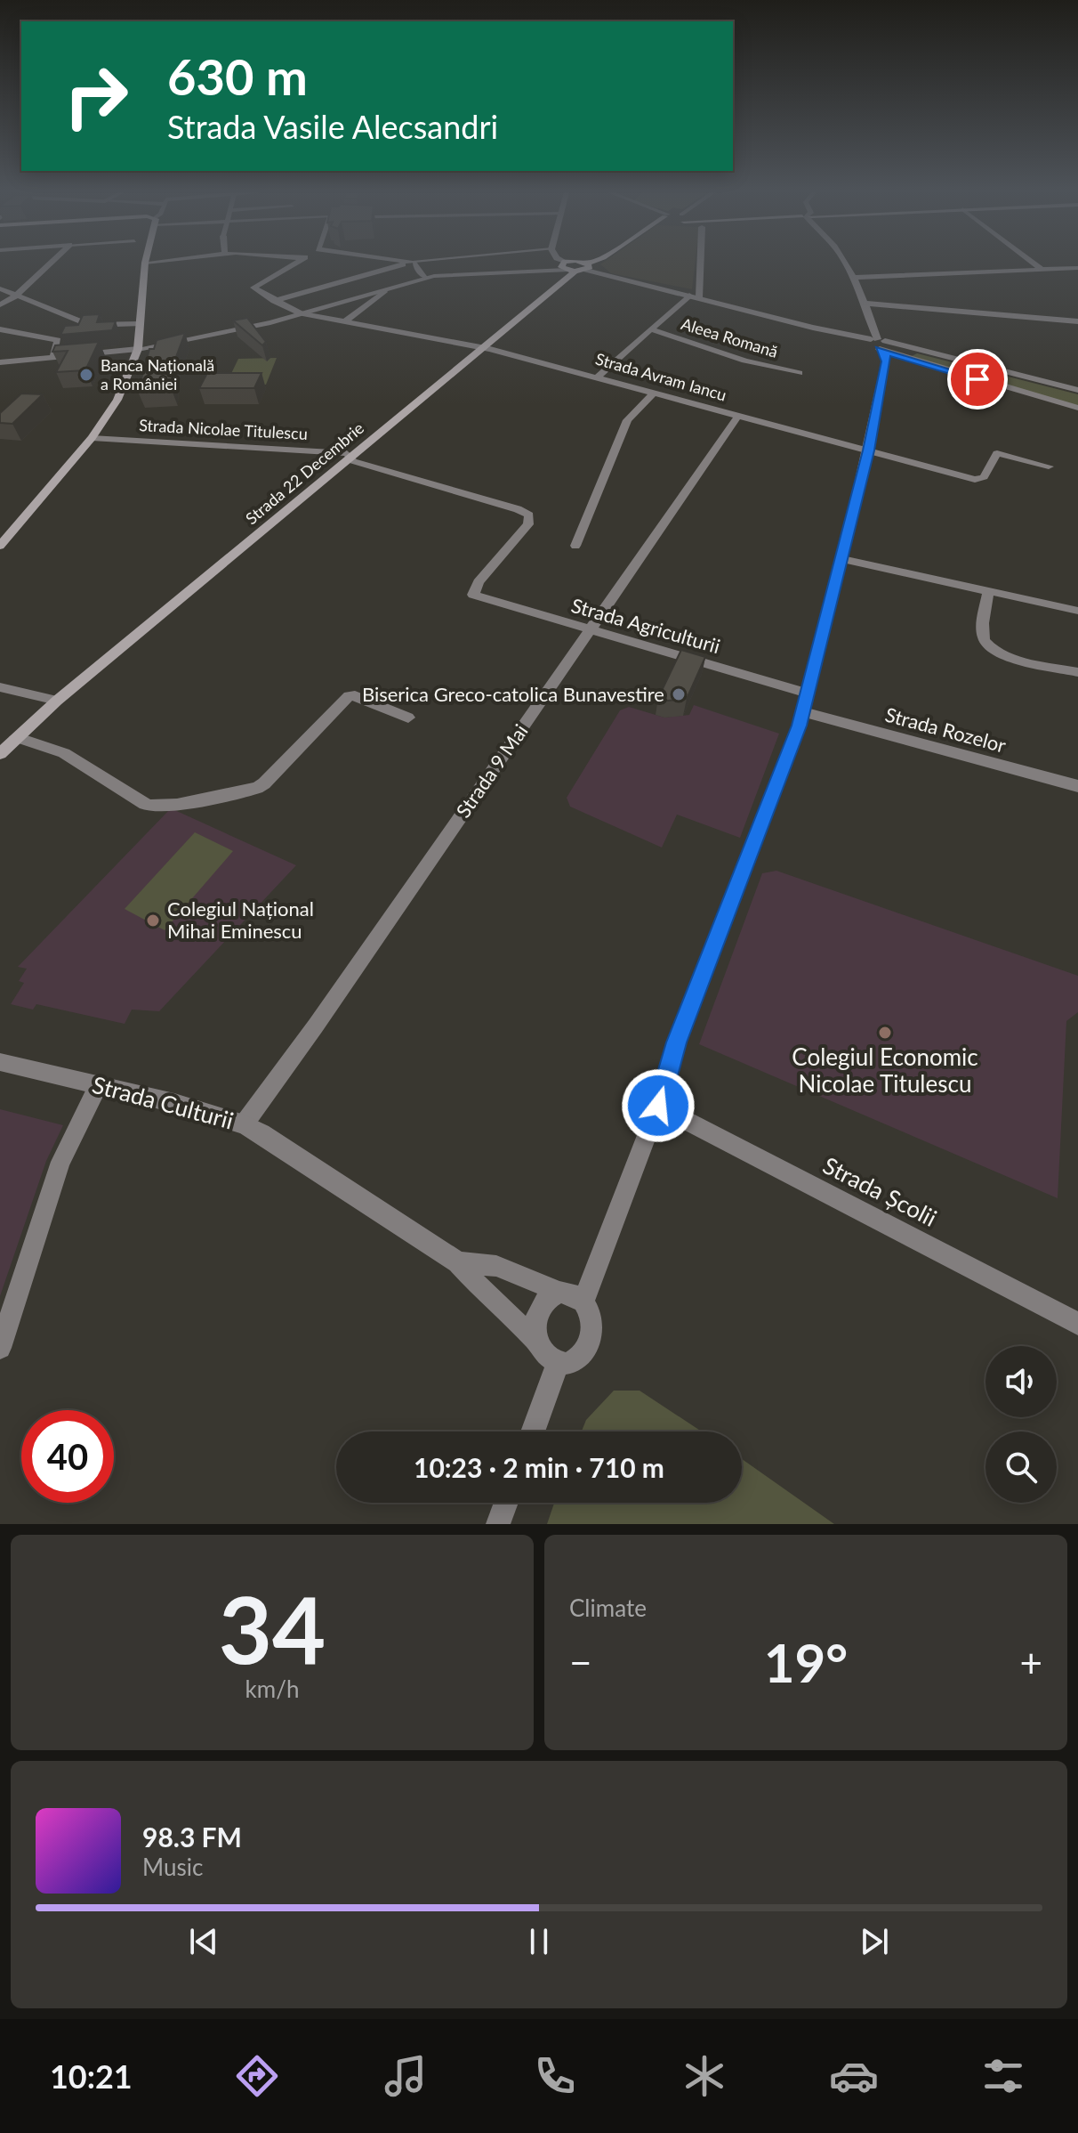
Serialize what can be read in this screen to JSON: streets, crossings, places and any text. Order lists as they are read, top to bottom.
{
  "streets": {
    "main road": ["Strada 22 Decembrie"],
    "street": [
      "Aleea Romană",
      "Strada Avram Iancu",
      "Strada Nicolae Titulescu",
      "Strada Agriculturii",
      "Strada Rozelor",
      "Strada 9 Mai",
      "Strada Culturii",
      "Strada Școlii"
    ]
  },
  "crossings": [
    ["Strada Avram Iancu", "Strada 22 Decembrie"],
    ["Strada Avram Iancu", "Strada 9 Mai"],
    ["Strada Nicolae Titulescu", "Strada 22 Decembrie"],
    ["Strada Nicolae Titulescu", "Strada Agriculturii"],
    ["Strada Agriculturii", "Strada 9 Mai"],
    ["Strada 9 Mai", "Strada Culturii"]
  ],
  "places": [
    "Banca Națională a României",
    "Biserica Greco-catolica Bunavestire",
    "Colegiul Național Mihai Eminescu",
    "Colegiul Economic Nicolae Titulescu"
  ],
  "page": {
    "turn": ["630 m", "Strada Vasile Alecsandri"],
    "limit": "40",
    "trip": "10:23 · 2 min · 710 m",
    "tile": [
      ["34", "km/h"],
      "Climate"
    ],
    "heat": ["−", "19°", "+"],
    "song": ["98.3 FM", "Music"],
    "tabs": "10:21"
  }
}
